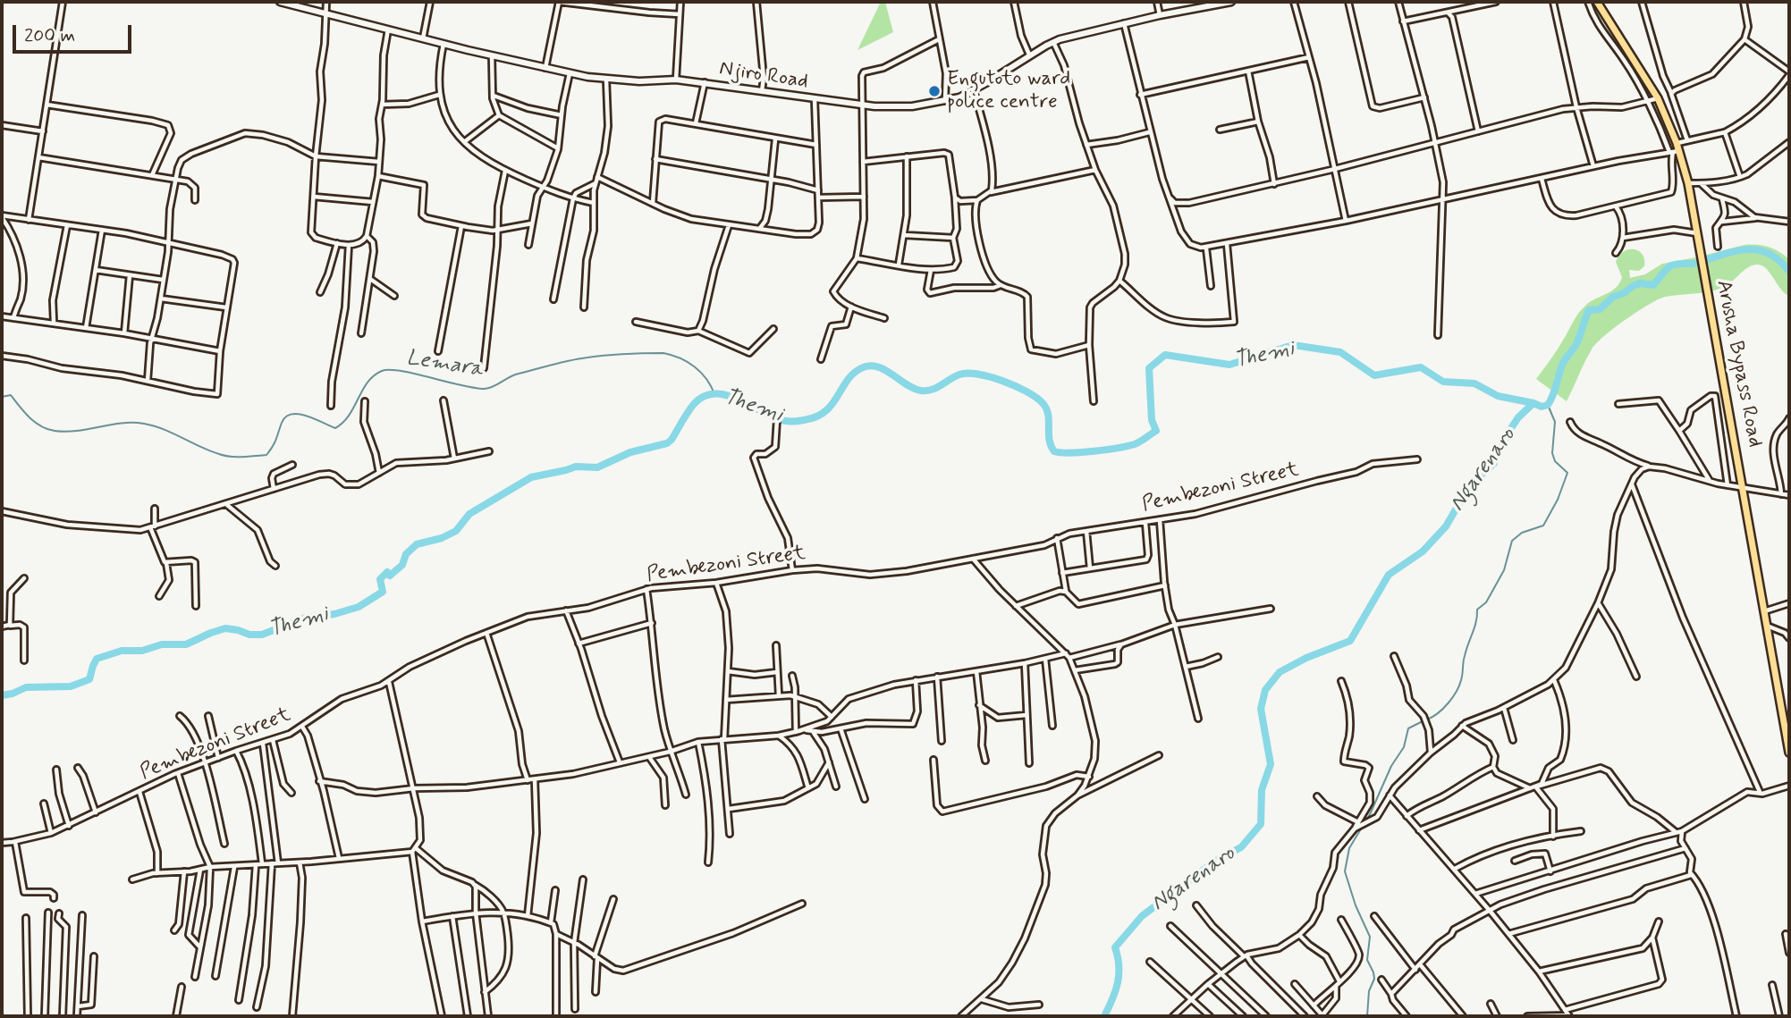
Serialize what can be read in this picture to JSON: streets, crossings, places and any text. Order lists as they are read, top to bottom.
{
  "streets": {
    "main road": ["Arusha Bypass Road"],
    "street": ["Njiro Road", "Pembezoni Street"]
  },
  "water": ["Themi", "Lemara", "Ngarenaro"],
  "places": ["Engutoto ward police centre"],
  "scale_bar": "200 m"
}
